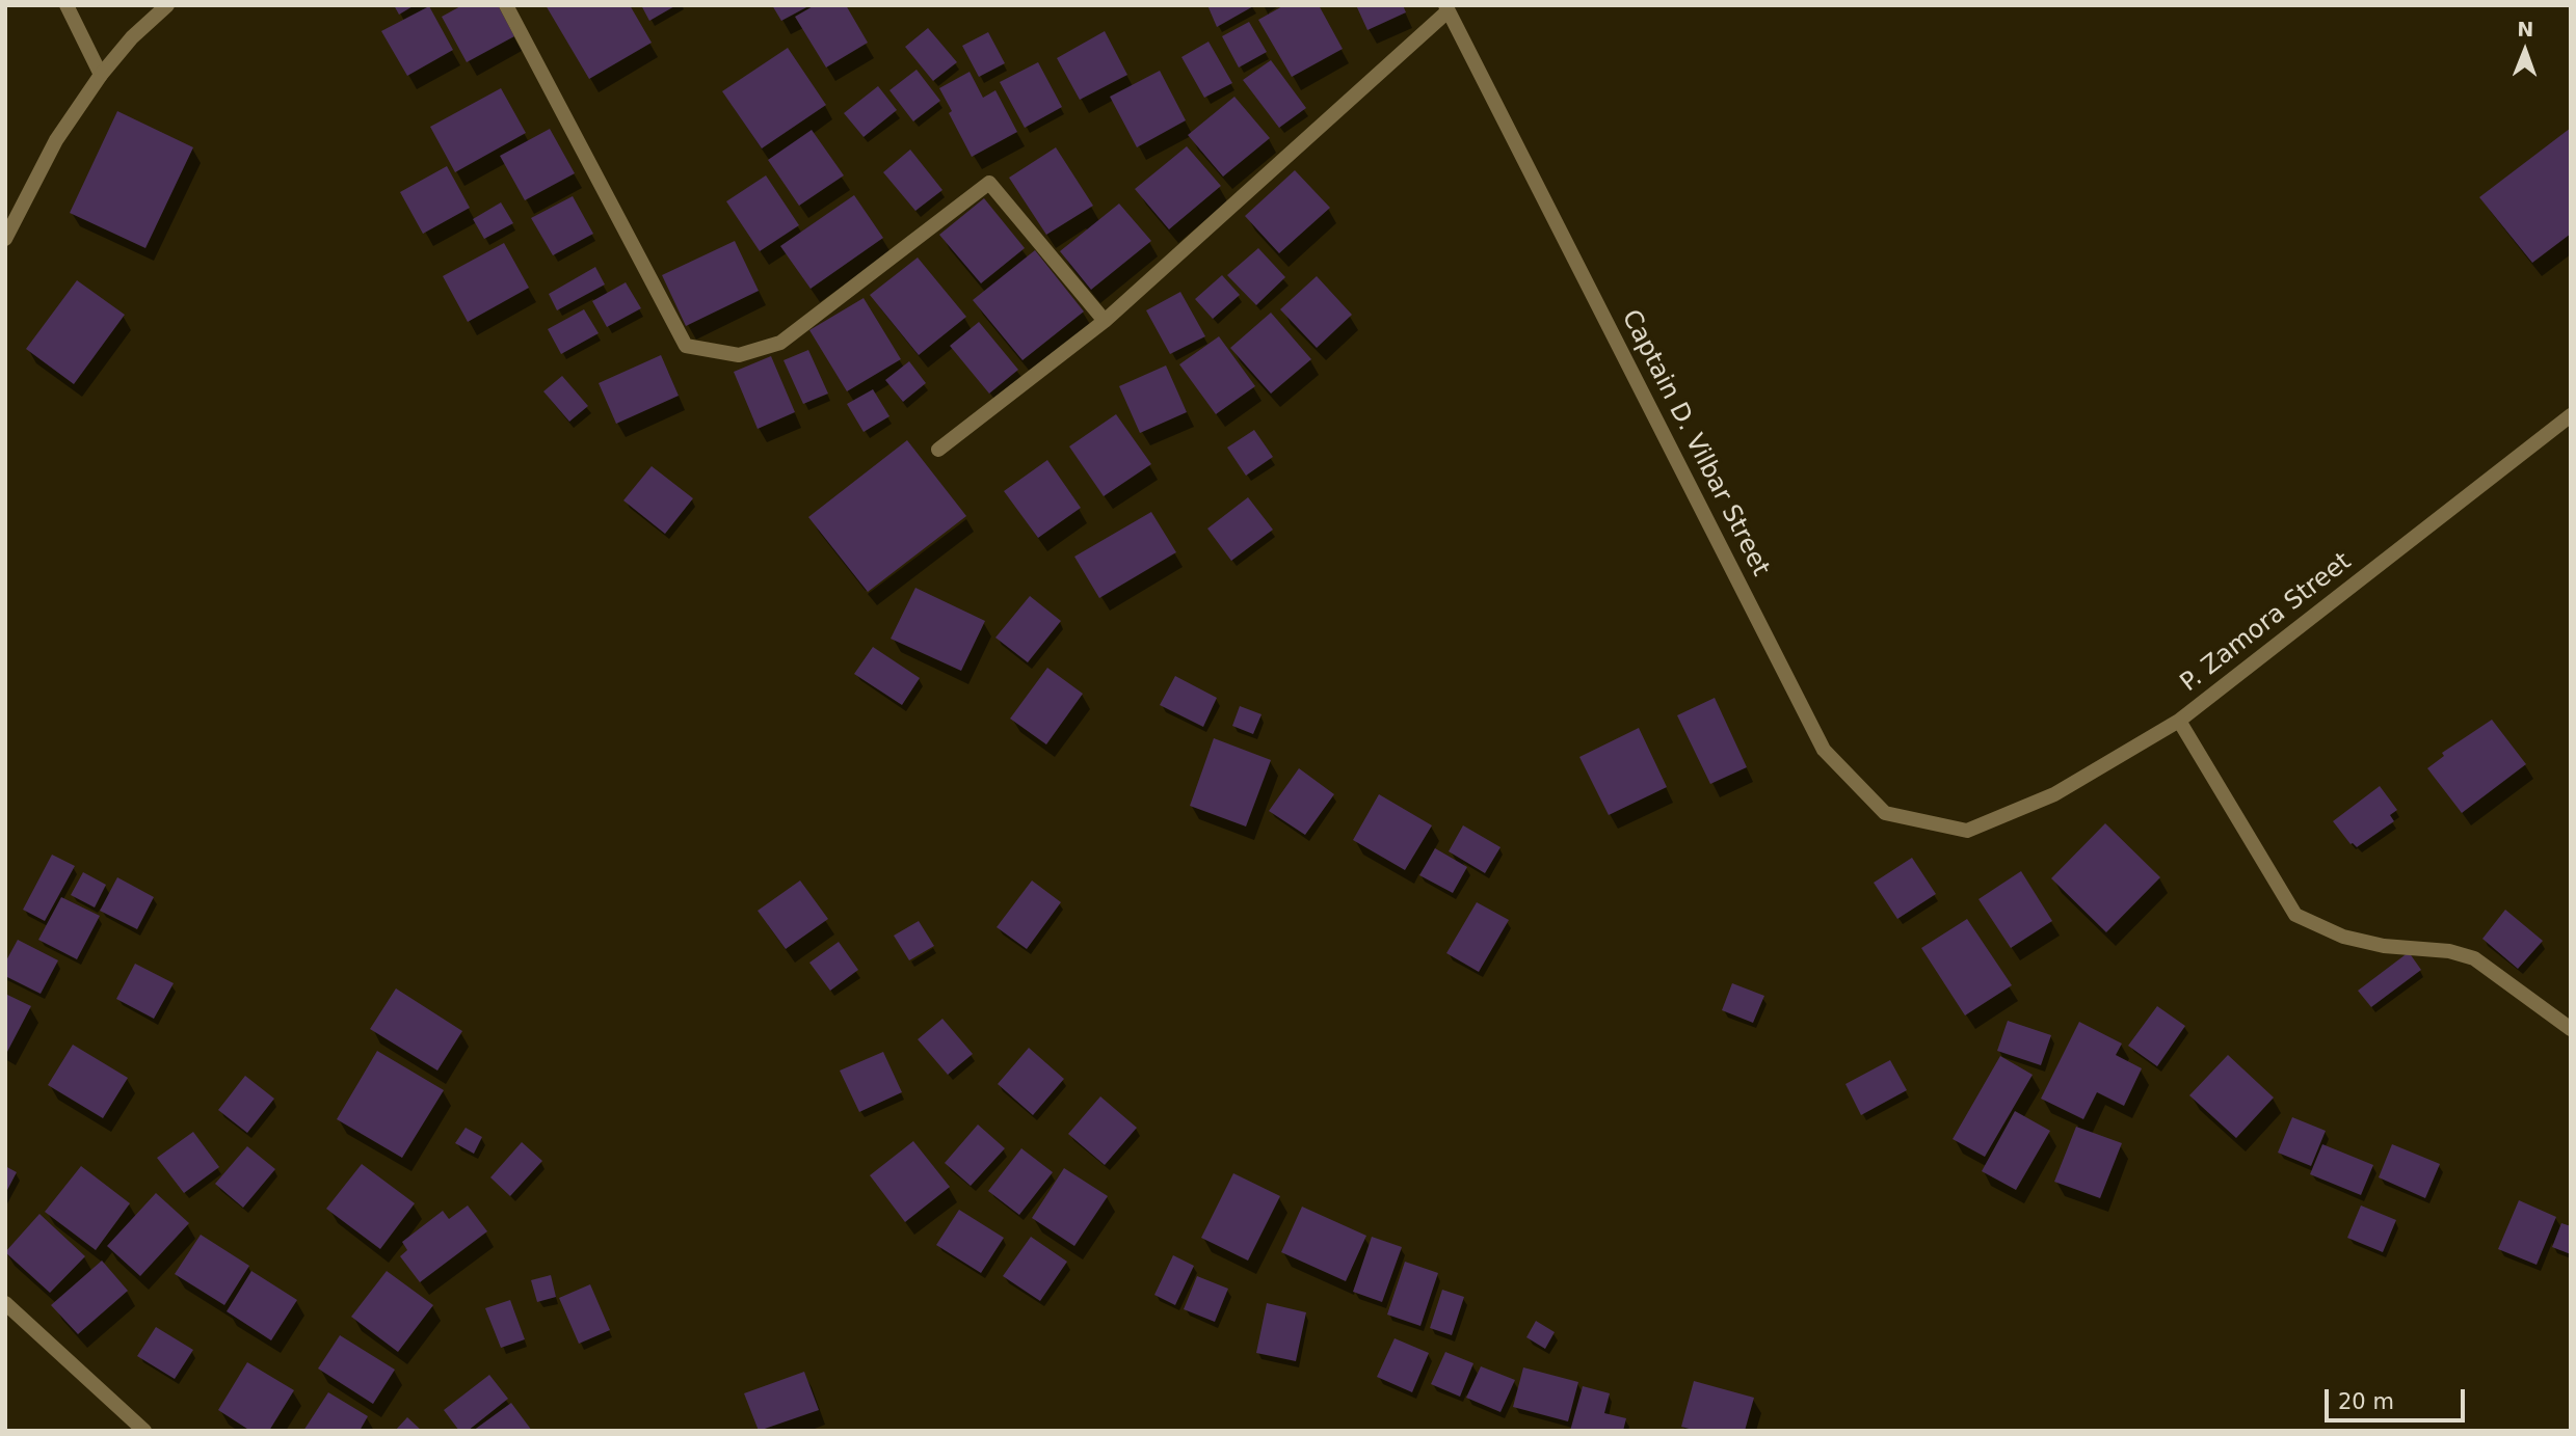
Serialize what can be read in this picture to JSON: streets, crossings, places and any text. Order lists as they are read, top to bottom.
{
  "streets": {
    "street": ["Captain D. Vilbar Street", "P. Zamora Street"]
  },
  "crossings": [
    ["Captain D. Vilbar Street", "P. Zamora Street"]
  ],
  "scale_bar": "20 m",
  "north": "top"
}
